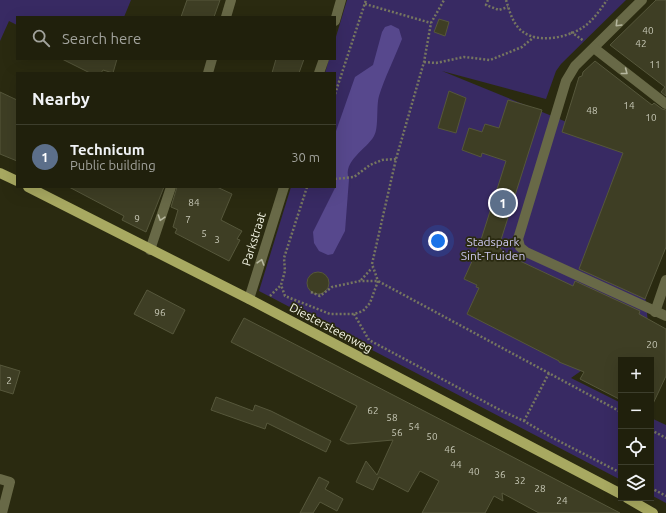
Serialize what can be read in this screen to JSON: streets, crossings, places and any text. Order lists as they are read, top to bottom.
{
  "streets": {
    "main road": ["Diestersteenweg"],
    "street": ["Parkstraat"]
  },
  "crossings": [
    ["Parkstraat", "Diestersteenweg"]
  ],
  "one_way": ["Parkstraat"],
  "parks": ["Stadspark Sint-Truiden"],
  "house_numbers": [
    "40",
    "42",
    "11",
    "14",
    "48",
    "10",
    "84",
    "9",
    "7",
    "5",
    "3",
    "96",
    "20",
    "2",
    "62",
    "58",
    "54",
    "56",
    "50",
    "46",
    "44",
    "40",
    "36",
    "32",
    "28",
    "24"
  ],
  "page": {
    "search": "Search here",
    "heading": "Nearby",
    "list": [
      {
        "mark": "1",
        "name": "Technicum",
        "note": "Public building",
        "value": "30 m"
      }
    ],
    "pins": "1",
    "map_buttons": ["+", "−"]
  }
}
